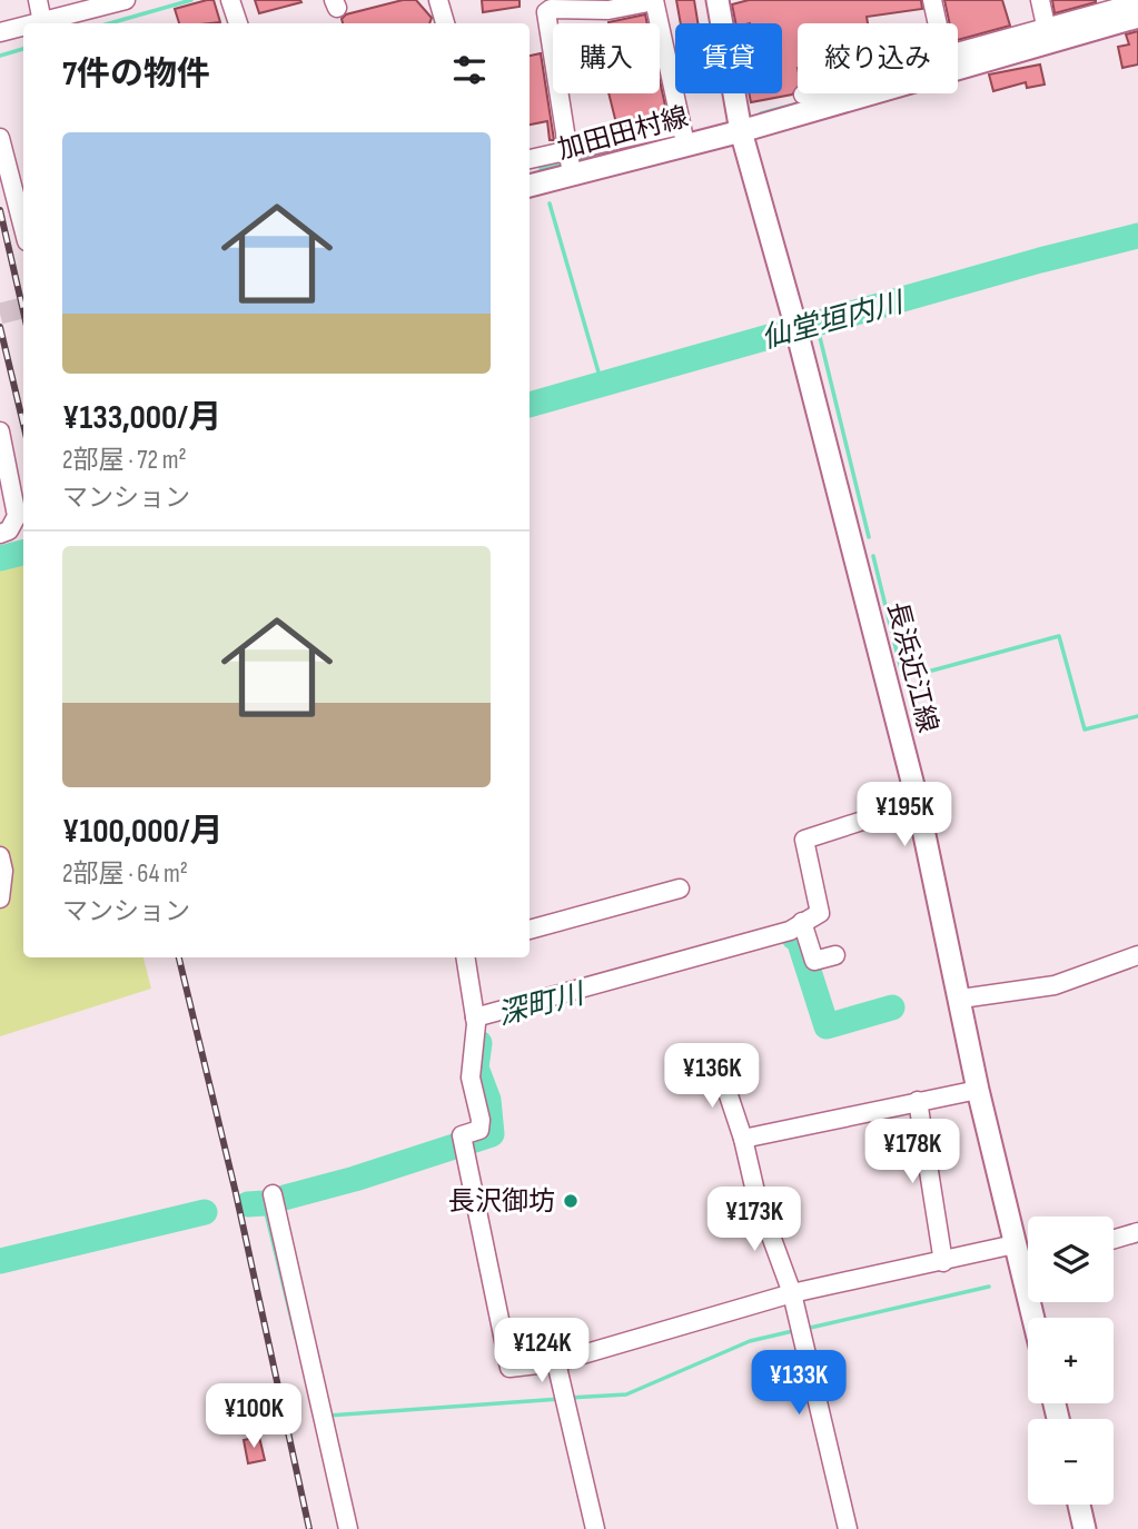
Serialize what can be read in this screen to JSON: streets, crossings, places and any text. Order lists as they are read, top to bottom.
{
  "streets": {
    "main road": ["加田田村線", "長浜近江線"]
  },
  "crossings": [
    ["加田田村線", "長浜近江線"]
  ],
  "water": ["仙堂垣内川", "深町川"],
  "places": ["長沢御坊"],
  "page": {
    "chip": ["購入", "賃貸", "絞り込み"],
    "heading": "7件の物件",
    "list": [
      {
        "name": "¥133,000/月",
        "note": "2部屋 · 72 m² · マンション"
      },
      {
        "name": "¥100,000/月",
        "note": "2部屋 · 64 m² · マンション"
      }
    ],
    "price": [
      "¥195K",
      "¥136K",
      "¥178K",
      "¥173K",
      "¥124K",
      "¥133K",
      "¥100K"
    ],
    "map_buttons": ["+", "−"]
  }
}
